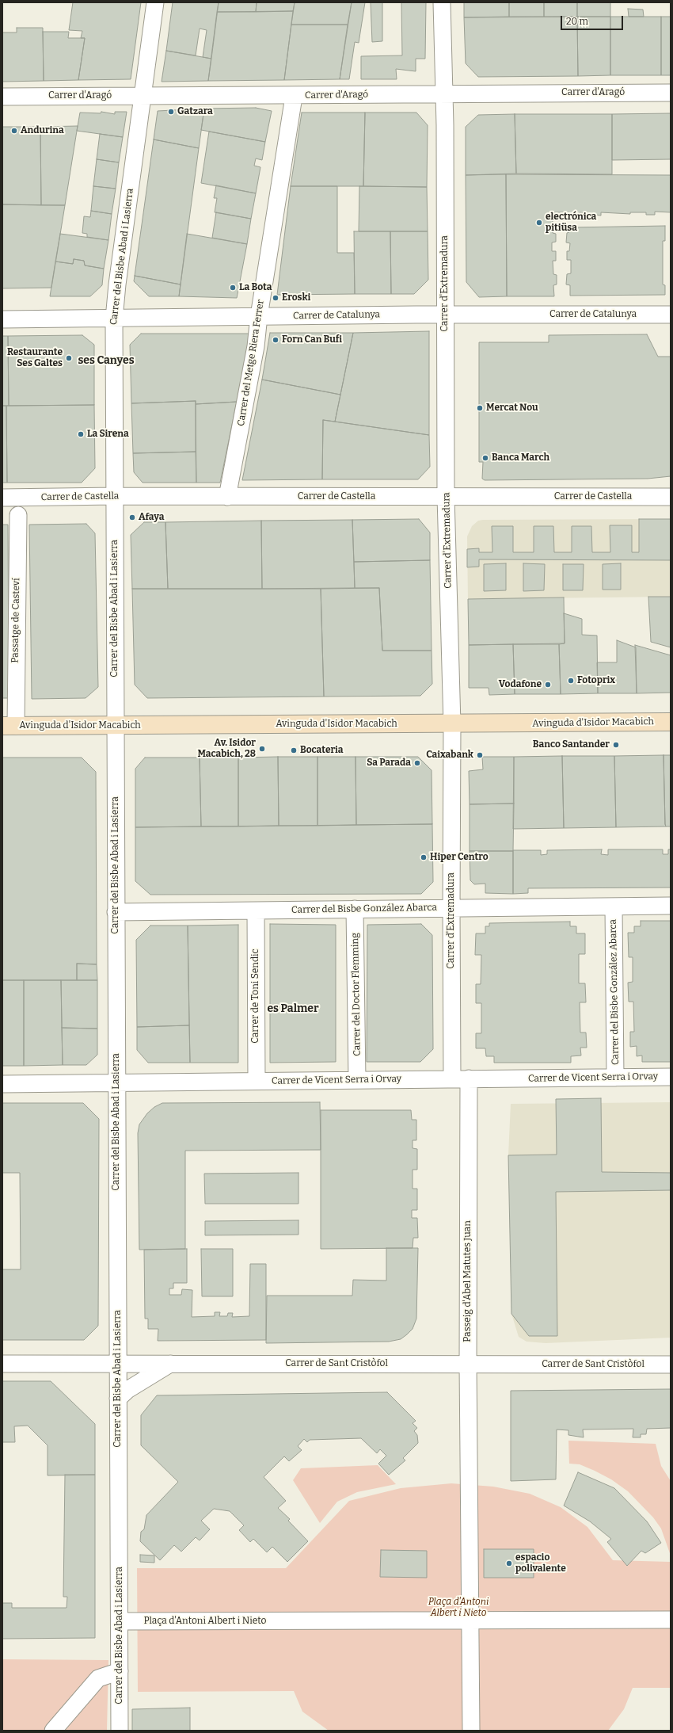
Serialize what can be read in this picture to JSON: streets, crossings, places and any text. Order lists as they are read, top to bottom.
{
  "streets": {
    "street": [
      "Carrer d'Aragó",
      "Carrer del Bisbe Abad i Lasierra",
      "Carrer d'Extremadura",
      "Carrer de Catalunya",
      "Carrer del Metge Riera Ferrer",
      "Carrer de Castella",
      "Passatge de Casteví",
      "Avinguda d'Isidor Macabich",
      "Carrer del Bisbe González Abarca",
      "Carrer del Doctor Flemming",
      "Carrer de Toni Sendic",
      "Carrer de Vicent Serra i Orvay",
      "Passeig d'Abel Matutes Juan",
      "Carrer de Sant Cristòfol",
      "Plaça d'Antoni Albert i Nieto"
    ]
  },
  "crossings": [
    ["Carrer d'Aragó", "Carrer del Bisbe Abad i Lasierra"],
    ["Carrer d'Aragó", "Carrer d'Extremadura"],
    ["Carrer d'Aragó", "Carrer del Metge Riera Ferrer"],
    ["Carrer del Bisbe Abad i Lasierra", "Carrer de Catalunya"],
    ["Carrer del Bisbe Abad i Lasierra", "Carrer de Castella"],
    ["Carrer del Bisbe Abad i Lasierra", "Avinguda d'Isidor Macabich"],
    ["Carrer del Bisbe Abad i Lasierra", "Carrer del Bisbe González Abarca"],
    ["Carrer del Bisbe Abad i Lasierra", "Carrer de Vicent Serra i Orvay"],
    ["Carrer del Bisbe Abad i Lasierra", "Carrer de Sant Cristòfol"],
    ["Carrer del Bisbe Abad i Lasierra", "Plaça d'Antoni Albert i Nieto"],
    ["Carrer d'Extremadura", "Carrer de Catalunya"],
    ["Carrer d'Extremadura", "Carrer de Castella"],
    ["Carrer d'Extremadura", "Avinguda d'Isidor Macabich"],
    ["Carrer d'Extremadura", "Carrer del Bisbe González Abarca"],
    ["Carrer d'Extremadura", "Carrer de Vicent Serra i Orvay"],
    ["Carrer de Catalunya", "Carrer del Metge Riera Ferrer"],
    ["Carrer del Metge Riera Ferrer", "Carrer de Castella"],
    ["Passatge de Casteví", "Avinguda d'Isidor Macabich"],
    ["Carrer del Bisbe González Abarca", "Carrer del Doctor Flemming"],
    ["Carrer del Bisbe González Abarca", "Carrer de Toni Sendic"],
    ["Carrer del Bisbe González Abarca", "Carrer de Vicent Serra i Orvay"],
    ["Carrer del Doctor Flemming", "Carrer de Vicent Serra i Orvay"],
    ["Carrer de Toni Sendic", "Carrer de Vicent Serra i Orvay"],
    ["Carrer de Vicent Serra i Orvay", "Passeig d'Abel Matutes Juan"],
    ["Passeig d'Abel Matutes Juan", "Carrer de Sant Cristòfol"],
    ["Passeig d'Abel Matutes Juan", "Plaça d'Antoni Albert i Nieto"]
  ],
  "districts": ["ses Canyes", "es Palmer"],
  "parks": ["Plaça d'Antoni Albert i Nieto"],
  "places": [
    "Gatzara",
    "Andurina",
    "electrónica pitiüsa",
    "La Bota",
    "Eroski",
    "Forn Can Bufi",
    "Restaurante Ses Galtes",
    "Mercat Nou",
    "La Sirena",
    "Banca March",
    "Afaya",
    "Fotoprix",
    "Vodafone",
    "Banco Santander",
    "Av. Isidor Macabich, 28",
    "Bocateria",
    "Caixabank",
    "Sa Parada",
    "Hiper Centro",
    "espacio polivalente"
  ],
  "scale_bar": "20 m"
}
